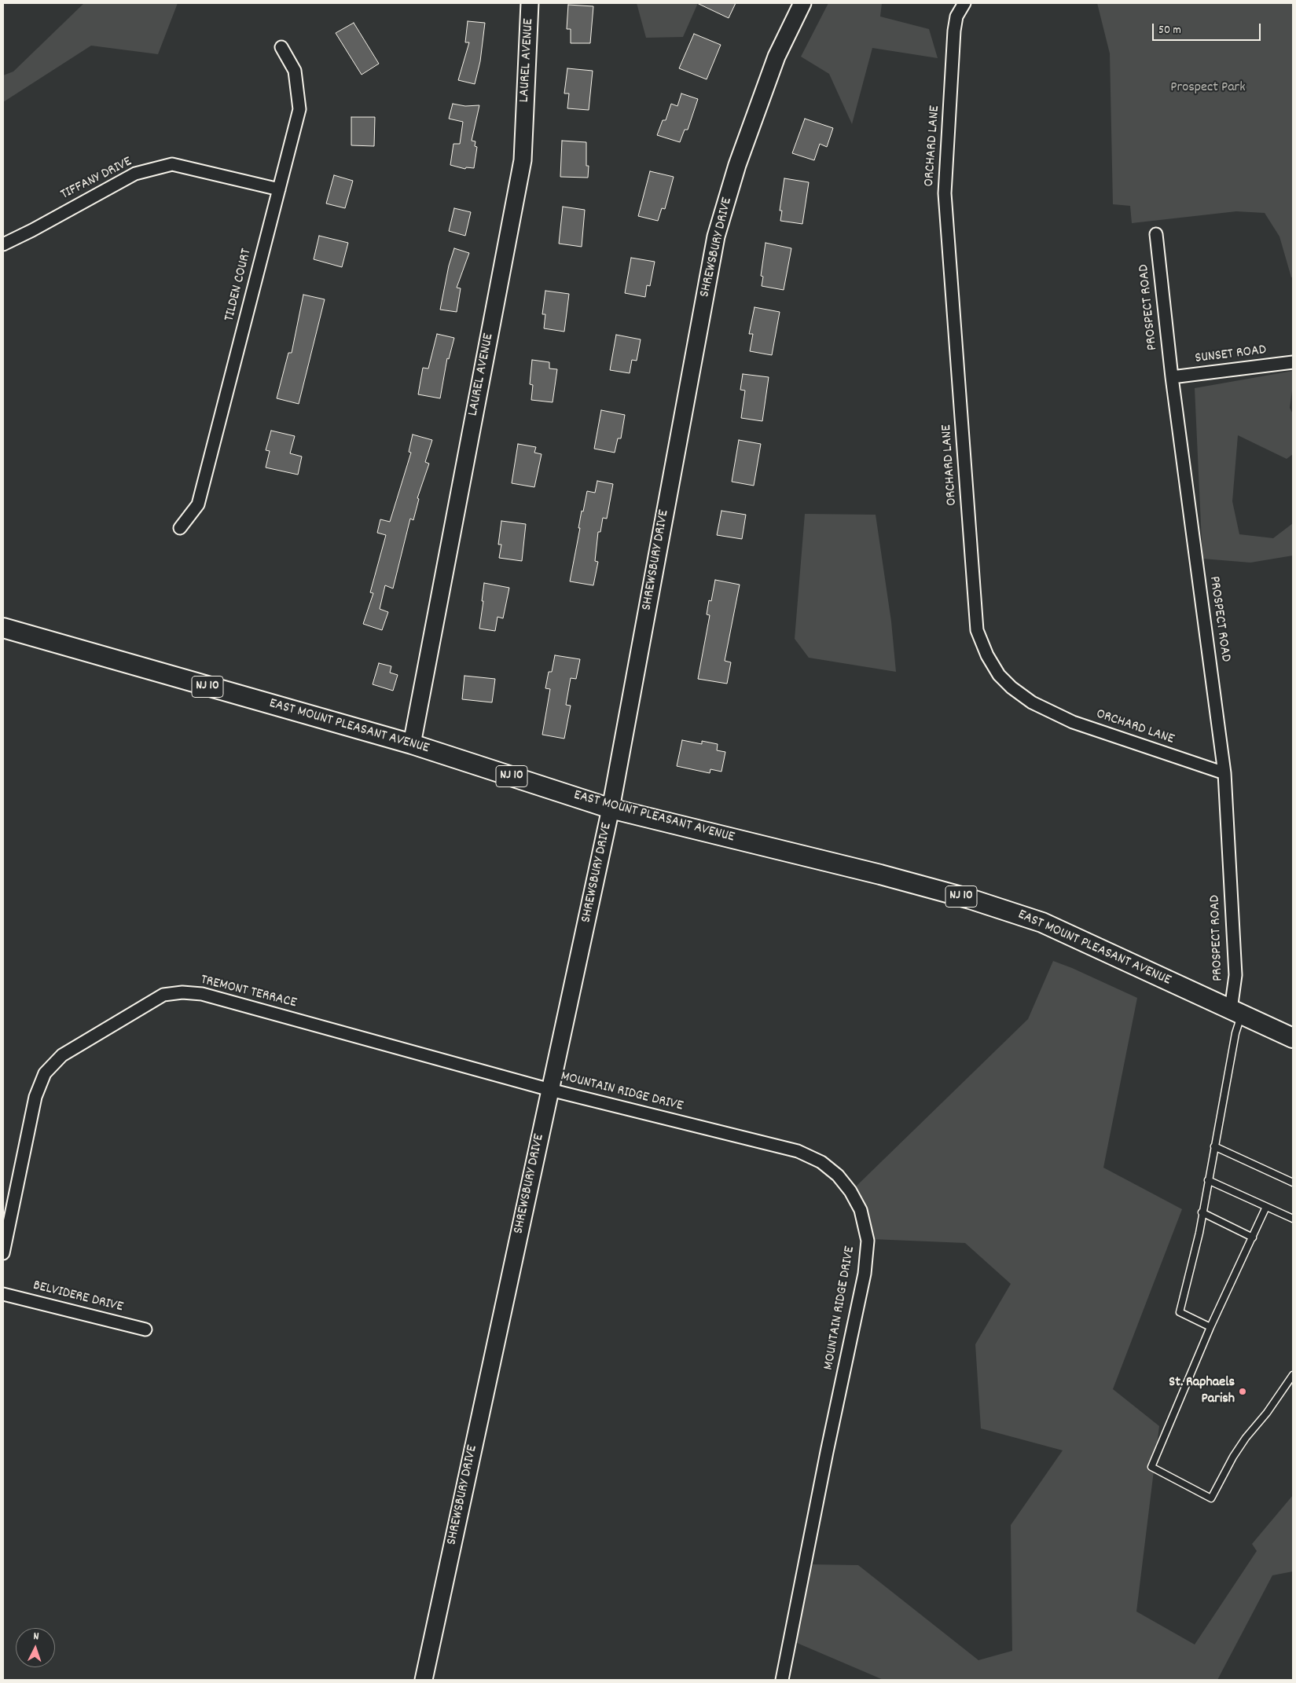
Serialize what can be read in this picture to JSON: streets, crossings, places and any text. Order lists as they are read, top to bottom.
{
  "streets": {
    "main road": [
      "LAUREL AVENUE",
      "SHREWSBURY DRIVE",
      "NJ 10",
      "EAST MOUNT PLEASANT AVENUE"
    ],
    "street": [
      "ORCHARD LANE",
      "TIFFANY DRIVE",
      "TILDEN COURT",
      "PROSPECT ROAD",
      "SUNSET ROAD",
      "TREMONT TERRACE",
      "MOUNTAIN RIDGE DRIVE",
      "BELVIDERE DRIVE"
    ]
  },
  "crossings": [
    ["LAUREL AVENUE", "EAST MOUNT PLEASANT AVENUE"],
    ["ORCHARD LANE", "PROSPECT ROAD"],
    ["TIFFANY DRIVE", "TILDEN COURT"],
    ["SHREWSBURY DRIVE", "EAST MOUNT PLEASANT AVENUE"],
    ["SHREWSBURY DRIVE", "TREMONT TERRACE"],
    ["SHREWSBURY DRIVE", "MOUNTAIN RIDGE DRIVE"],
    ["PROSPECT ROAD", "SUNSET ROAD"],
    ["PROSPECT ROAD", "EAST MOUNT PLEASANT AVENUE"],
    ["TREMONT TERRACE", "MOUNTAIN RIDGE DRIVE"]
  ],
  "parks": ["Prospect Park"],
  "places": ["St. Raphaels Parish"],
  "scale_bar": "50 m",
  "north": "top"
}
